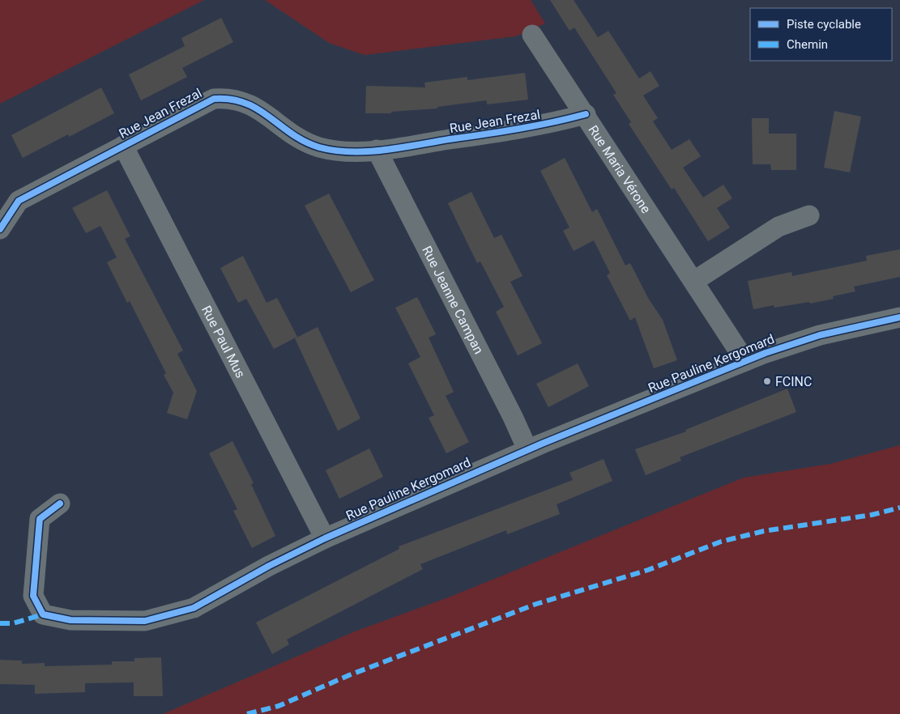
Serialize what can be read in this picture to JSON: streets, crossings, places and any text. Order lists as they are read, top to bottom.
{
  "streets": {
    "street": [
      "Rue Jean Frezal",
      "Rue Maria Vérone",
      "Rue Jeanne Campan",
      "Rue Paul Mus",
      "Rue Pauline Kergomard"
    ]
  },
  "crossings": [
    ["Rue Jean Frezal", "Rue Maria Vérone"],
    ["Rue Jean Frezal", "Rue Jeanne Campan"],
    ["Rue Jean Frezal", "Rue Paul Mus"],
    ["Rue Maria Vérone", "Rue Pauline Kergomard"],
    ["Rue Jeanne Campan", "Rue Pauline Kergomard"],
    ["Rue Paul Mus", "Rue Pauline Kergomard"]
  ],
  "places": ["FCINC"],
  "legend": ["Piste cyclable", "Chemin"]
}
